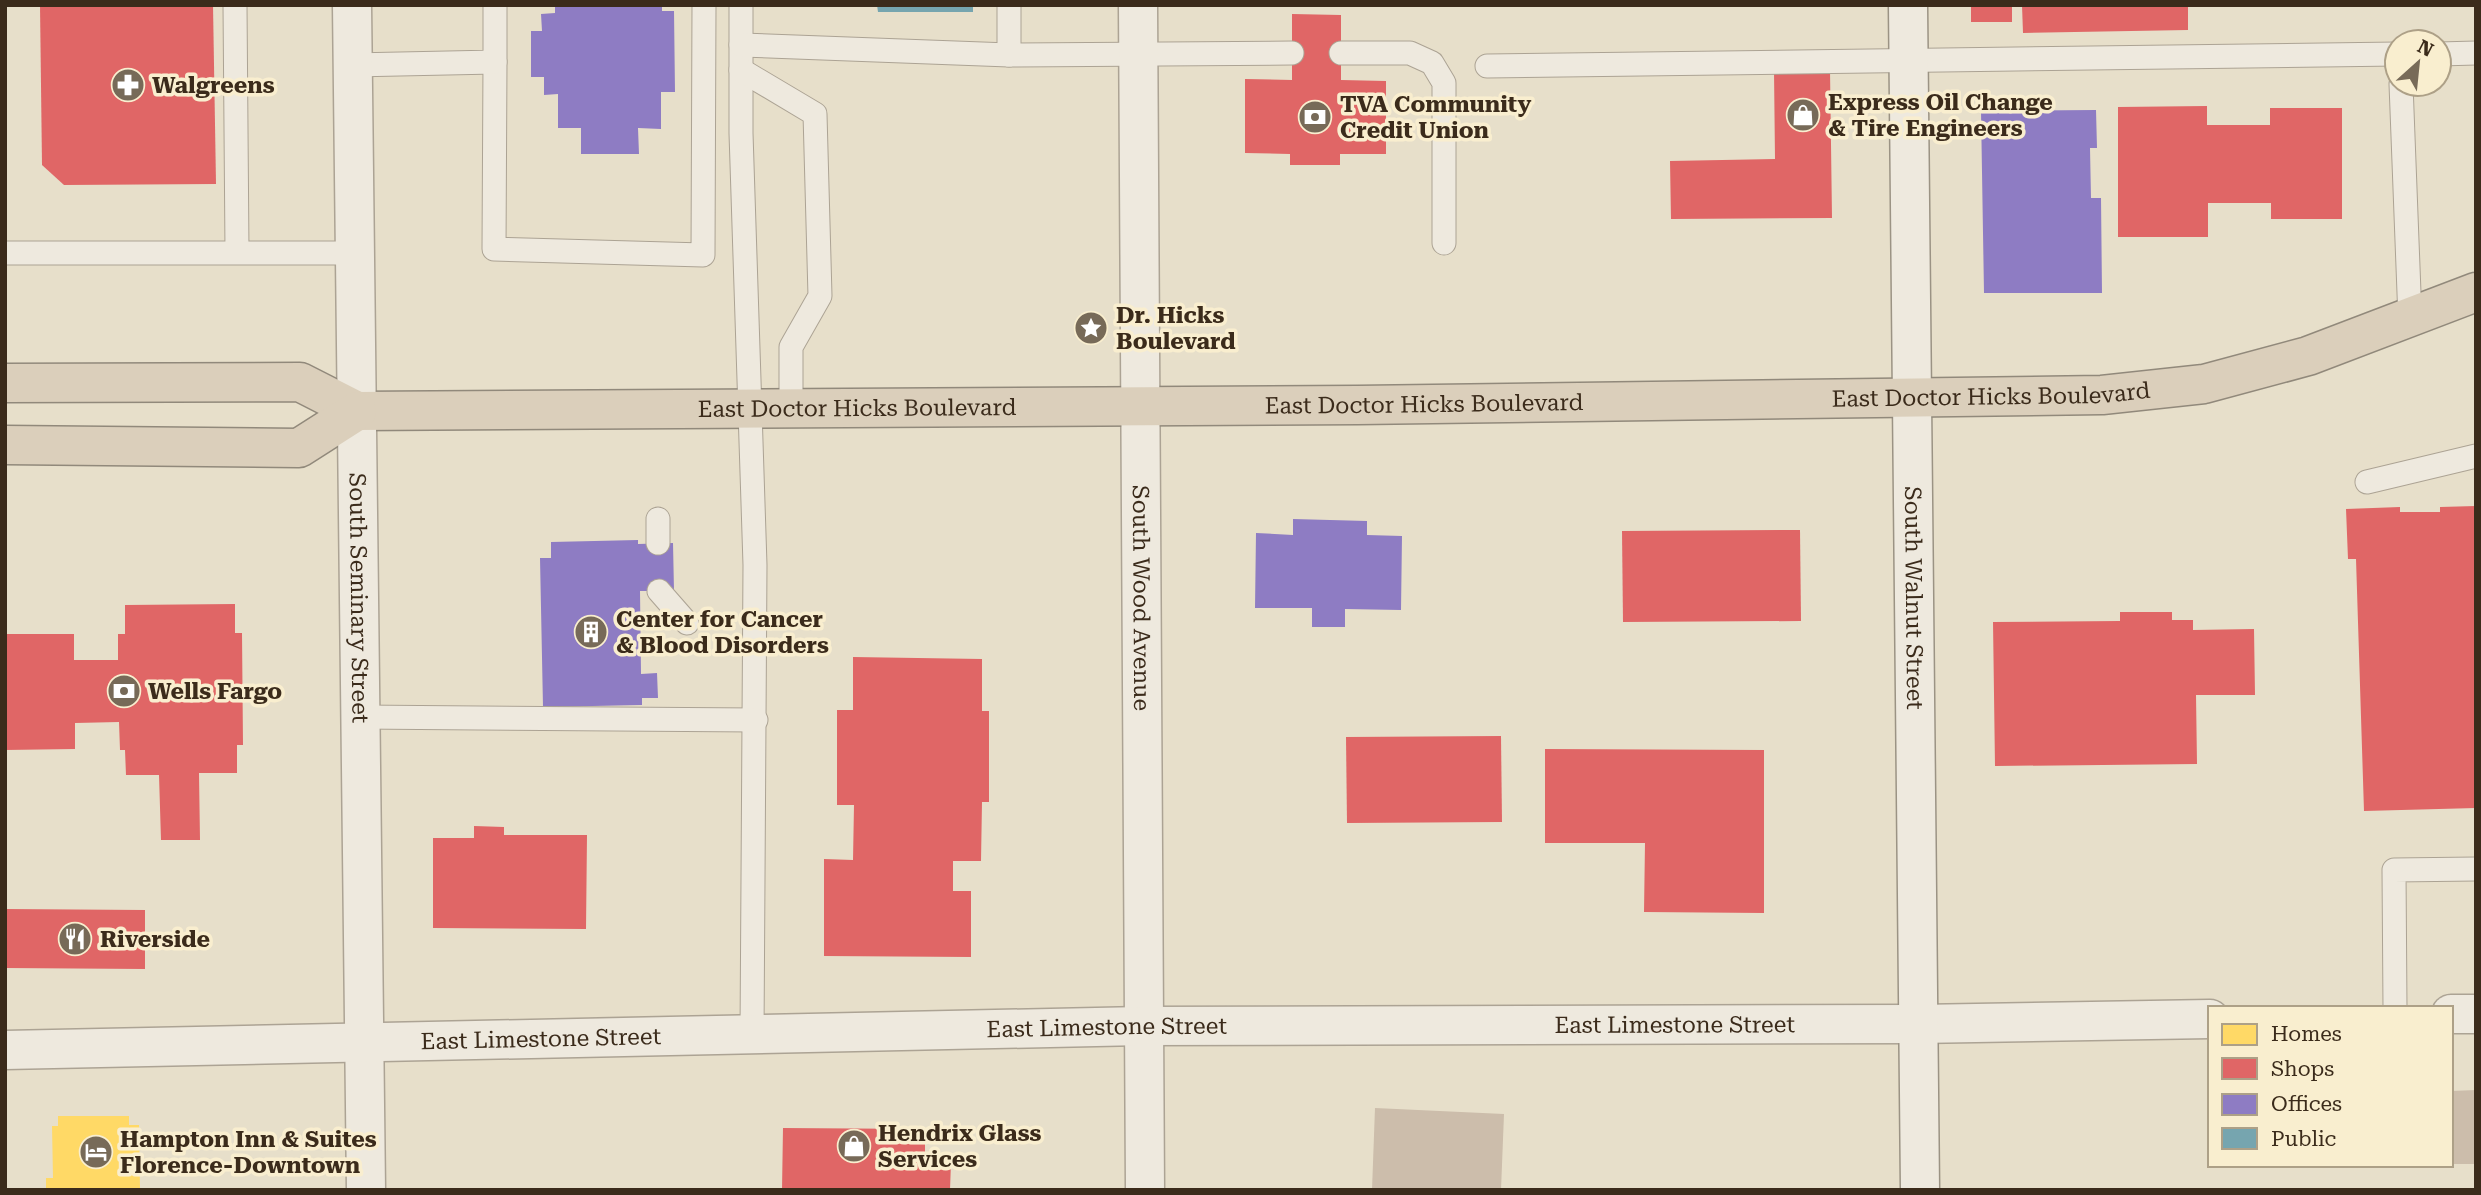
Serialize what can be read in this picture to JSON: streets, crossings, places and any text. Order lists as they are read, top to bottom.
{
  "streets": {
    "highway": ["East Doctor Hicks Boulevard"],
    "street": [
      "South Seminary Street",
      "South Wood Avenue",
      "South Walnut Street",
      "East Limestone Street"
    ]
  },
  "crossings": [
    ["East Doctor Hicks Boulevard", "South Seminary Street"],
    ["East Doctor Hicks Boulevard", "South Wood Avenue"],
    ["East Doctor Hicks Boulevard", "South Walnut Street"],
    ["South Seminary Street", "East Limestone Street"],
    ["South Wood Avenue", "East Limestone Street"],
    ["South Walnut Street", "East Limestone Street"]
  ],
  "places": {
    "pharmacy": ["Walgreens"],
    "shop": ["Express Oil Change & Tire Engineers", "Hendrix Glass Services"],
    "bank": ["TVA Community Credit Union", "Wells Fargo"],
    "place": ["Dr. Hicks Boulevard"],
    "building": ["Center for Cancer & Blood Disorders"],
    "restaurant": ["Riverside"],
    "hotel": ["Hampton Inn & Suites Florence-Downtown"]
  },
  "legend": [
    "Homes",
    "Shops",
    "Offices",
    "Public"
  ],
  "north": "top right"
}
